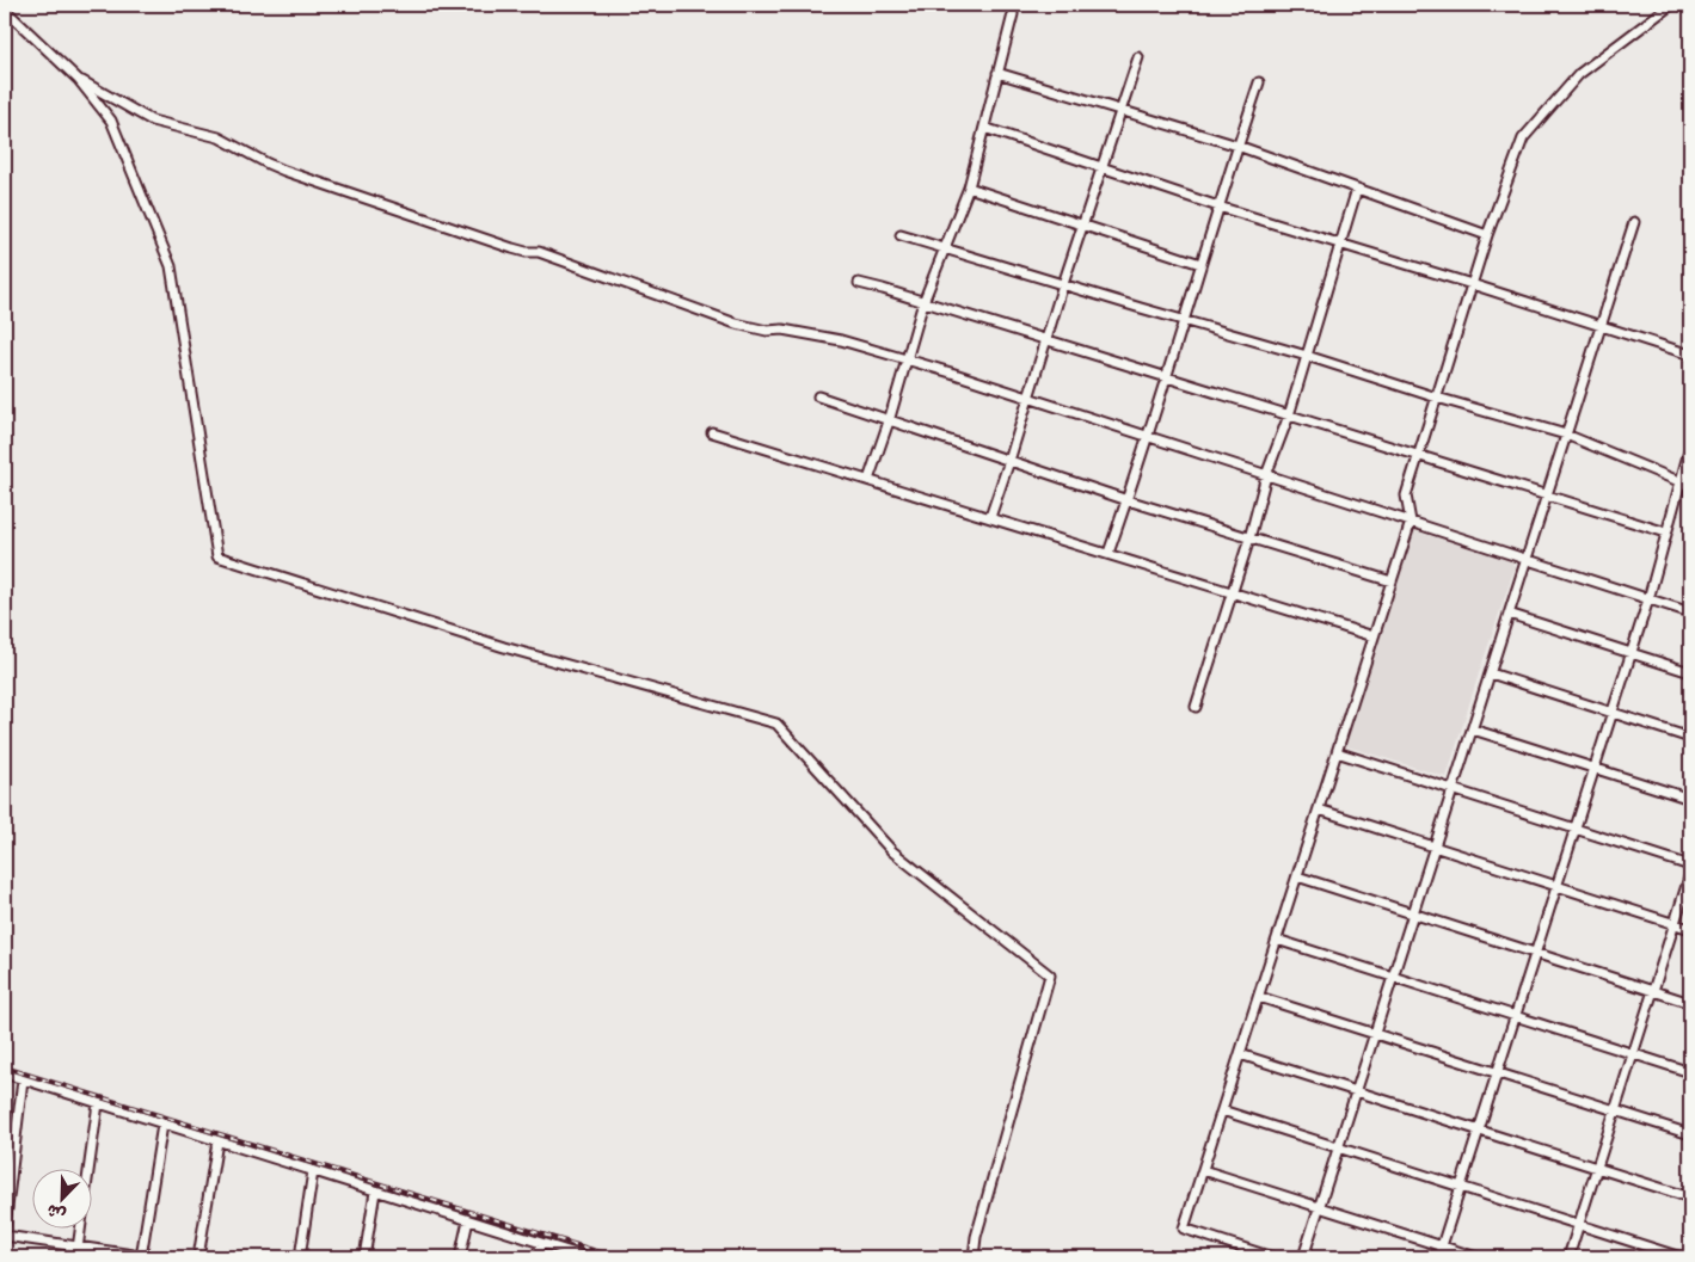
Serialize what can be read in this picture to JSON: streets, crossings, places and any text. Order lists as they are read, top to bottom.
{
  "north": "bottom left"
}
